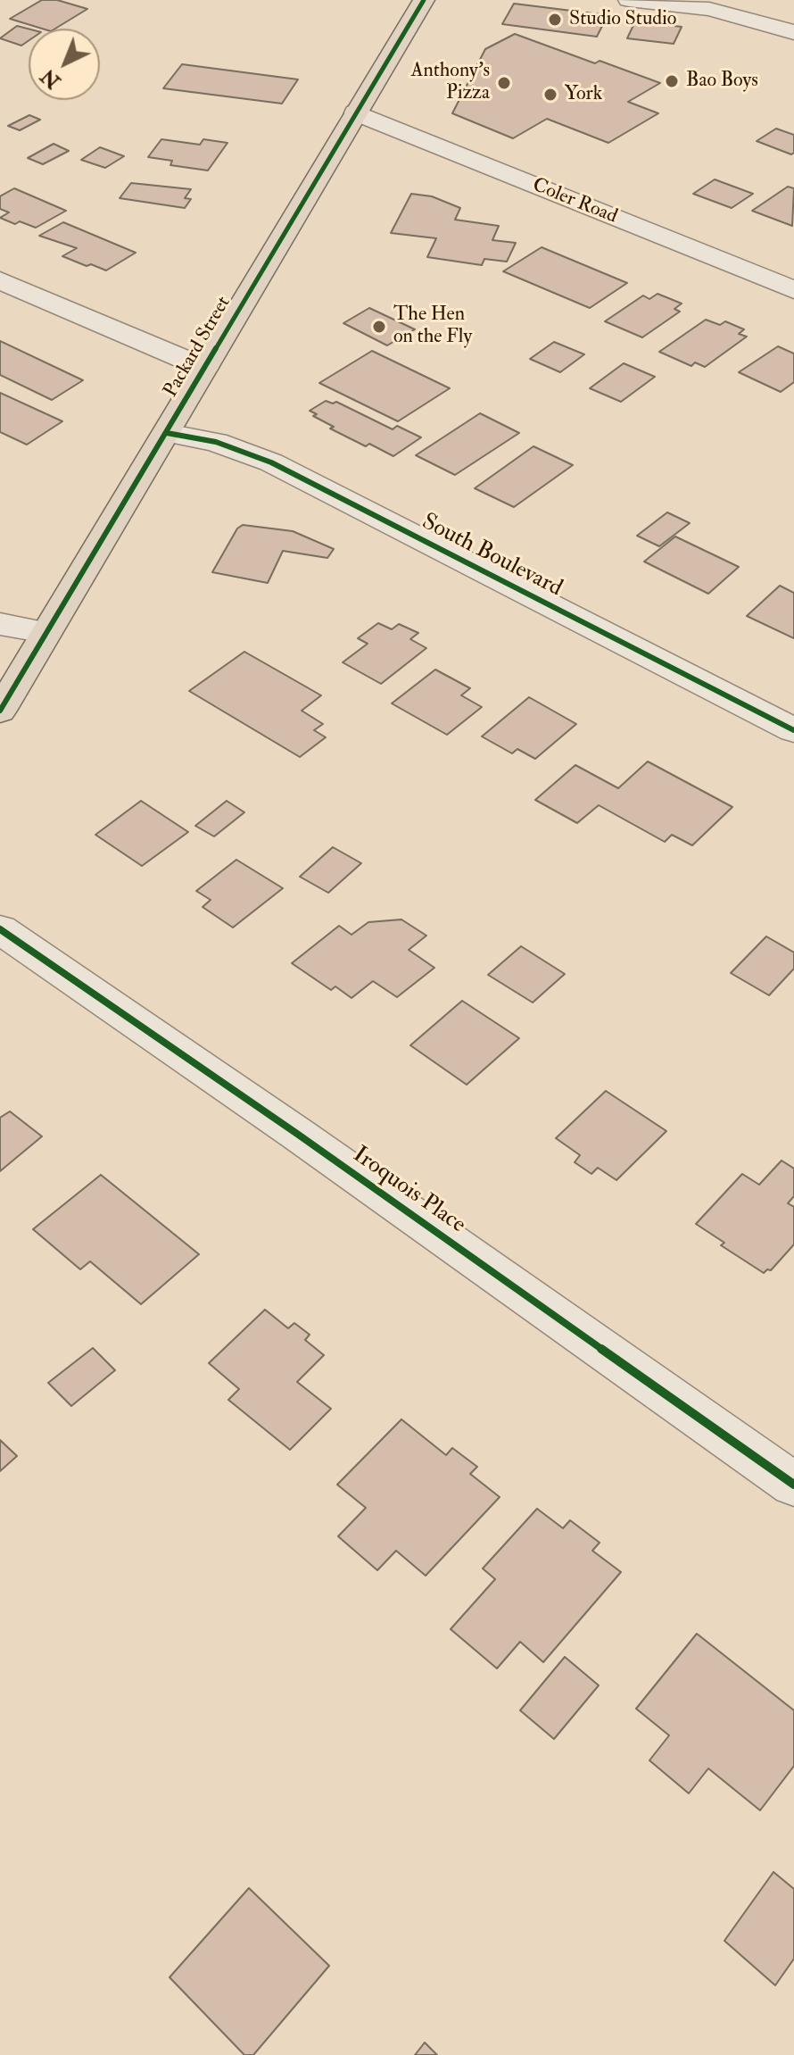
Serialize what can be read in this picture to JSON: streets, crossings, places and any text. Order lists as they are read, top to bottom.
{
  "streets": {
    "main road": ["Packard Street"],
    "street": ["Coler Road", "South Boulevard", "Iroquois Place"]
  },
  "crossings": [
    ["Coler Road", "Packard Street"],
    ["Packard Street", "South Boulevard"]
  ],
  "places": [
    "Studio Studio",
    "Bao Boys",
    "Anthony's Pizza",
    "York",
    "The Hen on the Fly"
  ],
  "north": "bottom left"
}
